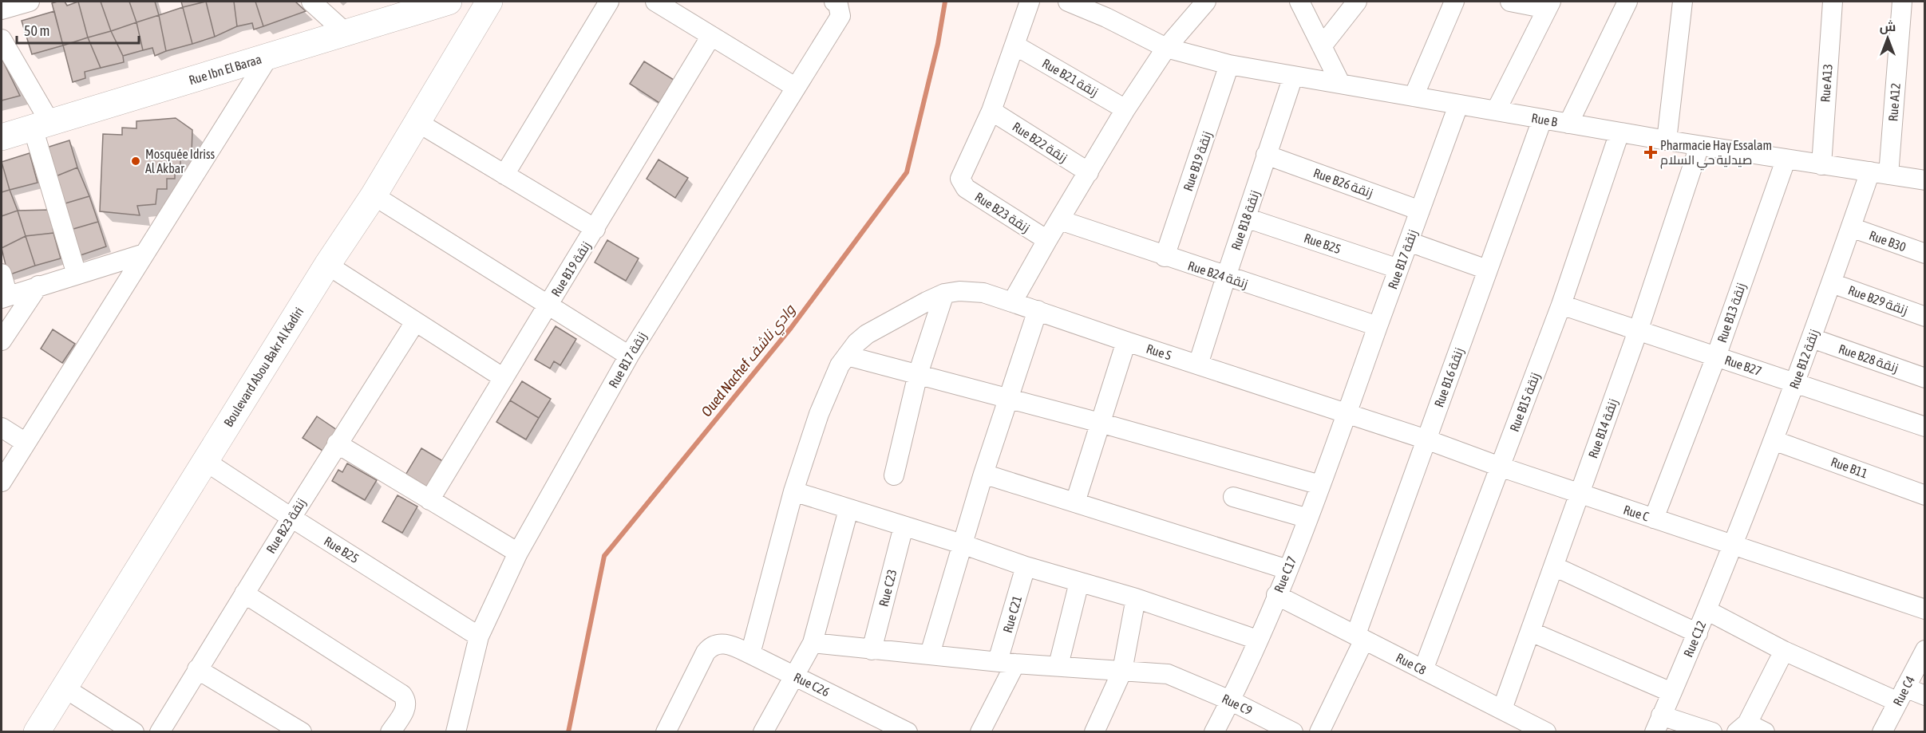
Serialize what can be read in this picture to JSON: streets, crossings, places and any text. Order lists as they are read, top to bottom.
{
  "streets": {
    "main road": ["Rue Ibn El Baraa", "Boulevard Abou Bakr Al Kadiri"],
    "street": [
      "Rue B21 زنقة",
      "Rue A13",
      "Rue A12",
      "Rue B",
      "Rue B22 زنقة",
      "Rue B19 زنقة",
      "Rue B26 زنقة",
      "Rue B23 زنقة",
      "Rue B18 زنقة",
      "Rue B30",
      "Rue B25",
      "Rue B17 زنقة",
      "Rue B24 زنقة",
      "Rue B29 زنقة",
      "Rue B13 زنقة",
      "Rue S",
      "Rue B28 زنقة",
      "Rue B12 زنقة",
      "Rue B27",
      "Rue B16 زنقة",
      "Rue B15 زنقة",
      "Rue B14 زنقة",
      "Rue B11",
      "Rue C",
      "Rue C17",
      "Rue C23",
      "Rue C21",
      "Rue C12",
      "Rue C8",
      "Rue C26",
      "Rue C4",
      "Rue C9"
    ]
  },
  "crossings": [
    ["Rue A13", "Rue B"],
    ["Rue A12", "Rue B"],
    ["Rue A12", "Rue B12 زنقة"],
    ["Rue B", "Rue B19 زنقة"],
    ["Rue B", "Rue B18 زنقة"],
    ["Rue B", "Rue B17 زنقة"],
    ["Rue B", "Rue B13 زنقة"],
    ["Rue B", "Rue B12 زنقة"],
    ["Rue B", "Rue B16 زنقة"],
    ["Rue B", "Rue B15 زنقة"],
    ["Rue B", "Rue B14 زنقة"],
    ["Rue B22 زنقة", "Rue B23 زنقة"],
    ["Rue B19 زنقة", "Rue B24 زنقة"],
    ["Rue B26 زنقة", "Rue B18 زنقة"],
    ["Rue B26 زنقة", "Rue B17 زنقة"],
    ["Rue B23 زنقة", "Rue B25"],
    ["Rue B18 زنقة", "Rue B25"],
    ["Rue B18 زنقة", "Rue B24 زنقة"],
    ["Rue B18 زنقة", "Rue S"],
    ["Rue B30", "Rue B12 زنقة"],
    ["Rue B25", "Rue B17 زنقة"],
    ["Rue B25", "Boulevard Abou Bakr Al Kadiri"],
    ["Rue B17 زنقة", "Rue B24 زنقة"],
    ["Rue B17 زنقة", "Rue S"],
    ["Rue B17 زنقة", "Rue C"],
    ["Rue B17 زنقة", "Rue C17"],
    ["Rue B29 زنقة", "Rue B12 زنقة"],
    ["Rue B13 زنقة", "Rue B27"],
    ["Rue B13 زنقة", "Rue C"],
    ["Rue S", "Rue C"],
    ["Rue S", "Rue C17"],
    ["Rue B28 زنقة", "Rue B12 زنقة"],
    ["Rue B12 زنقة", "Rue B27"],
    ["Rue B12 زنقة", "Rue B11"],
    ["Rue B12 زنقة", "Rue C"],
    ["Rue B12 زنقة", "Rue C12"],
    ["Rue B27", "Rue B15 زنقة"],
    ["Rue B27", "Rue B14 زنقة"],
    ["Rue B16 زنقة", "Rue C"],
    ["Rue B16 زنقة", "Rue C8"],
    ["Rue B15 زنقة", "Rue C"],
    ["Rue B15 زنقة", "Rue C8"],
    ["Rue B14 زنقة", "Rue C"],
    ["Rue B14 زنقة", "Rue C8"],
    ["Rue C", "Rue C17"],
    ["Rue C", "Rue C12"],
    ["Rue C17", "Rue C8"],
    ["Rue C17", "Rue C9"],
    ["Rue C23", "Rue C9"],
    ["Rue C21", "Rue C9"]
  ],
  "water": ["Oued Nachef وادي ناشف"],
  "places": {
    "health": ["Pharmacie Hay Essalam صيدلية حي السلام"],
    "other": ["Mosquée Idriss Al Akbar"]
  },
  "scale_bar": "50 m",
  "north": "top"
}
